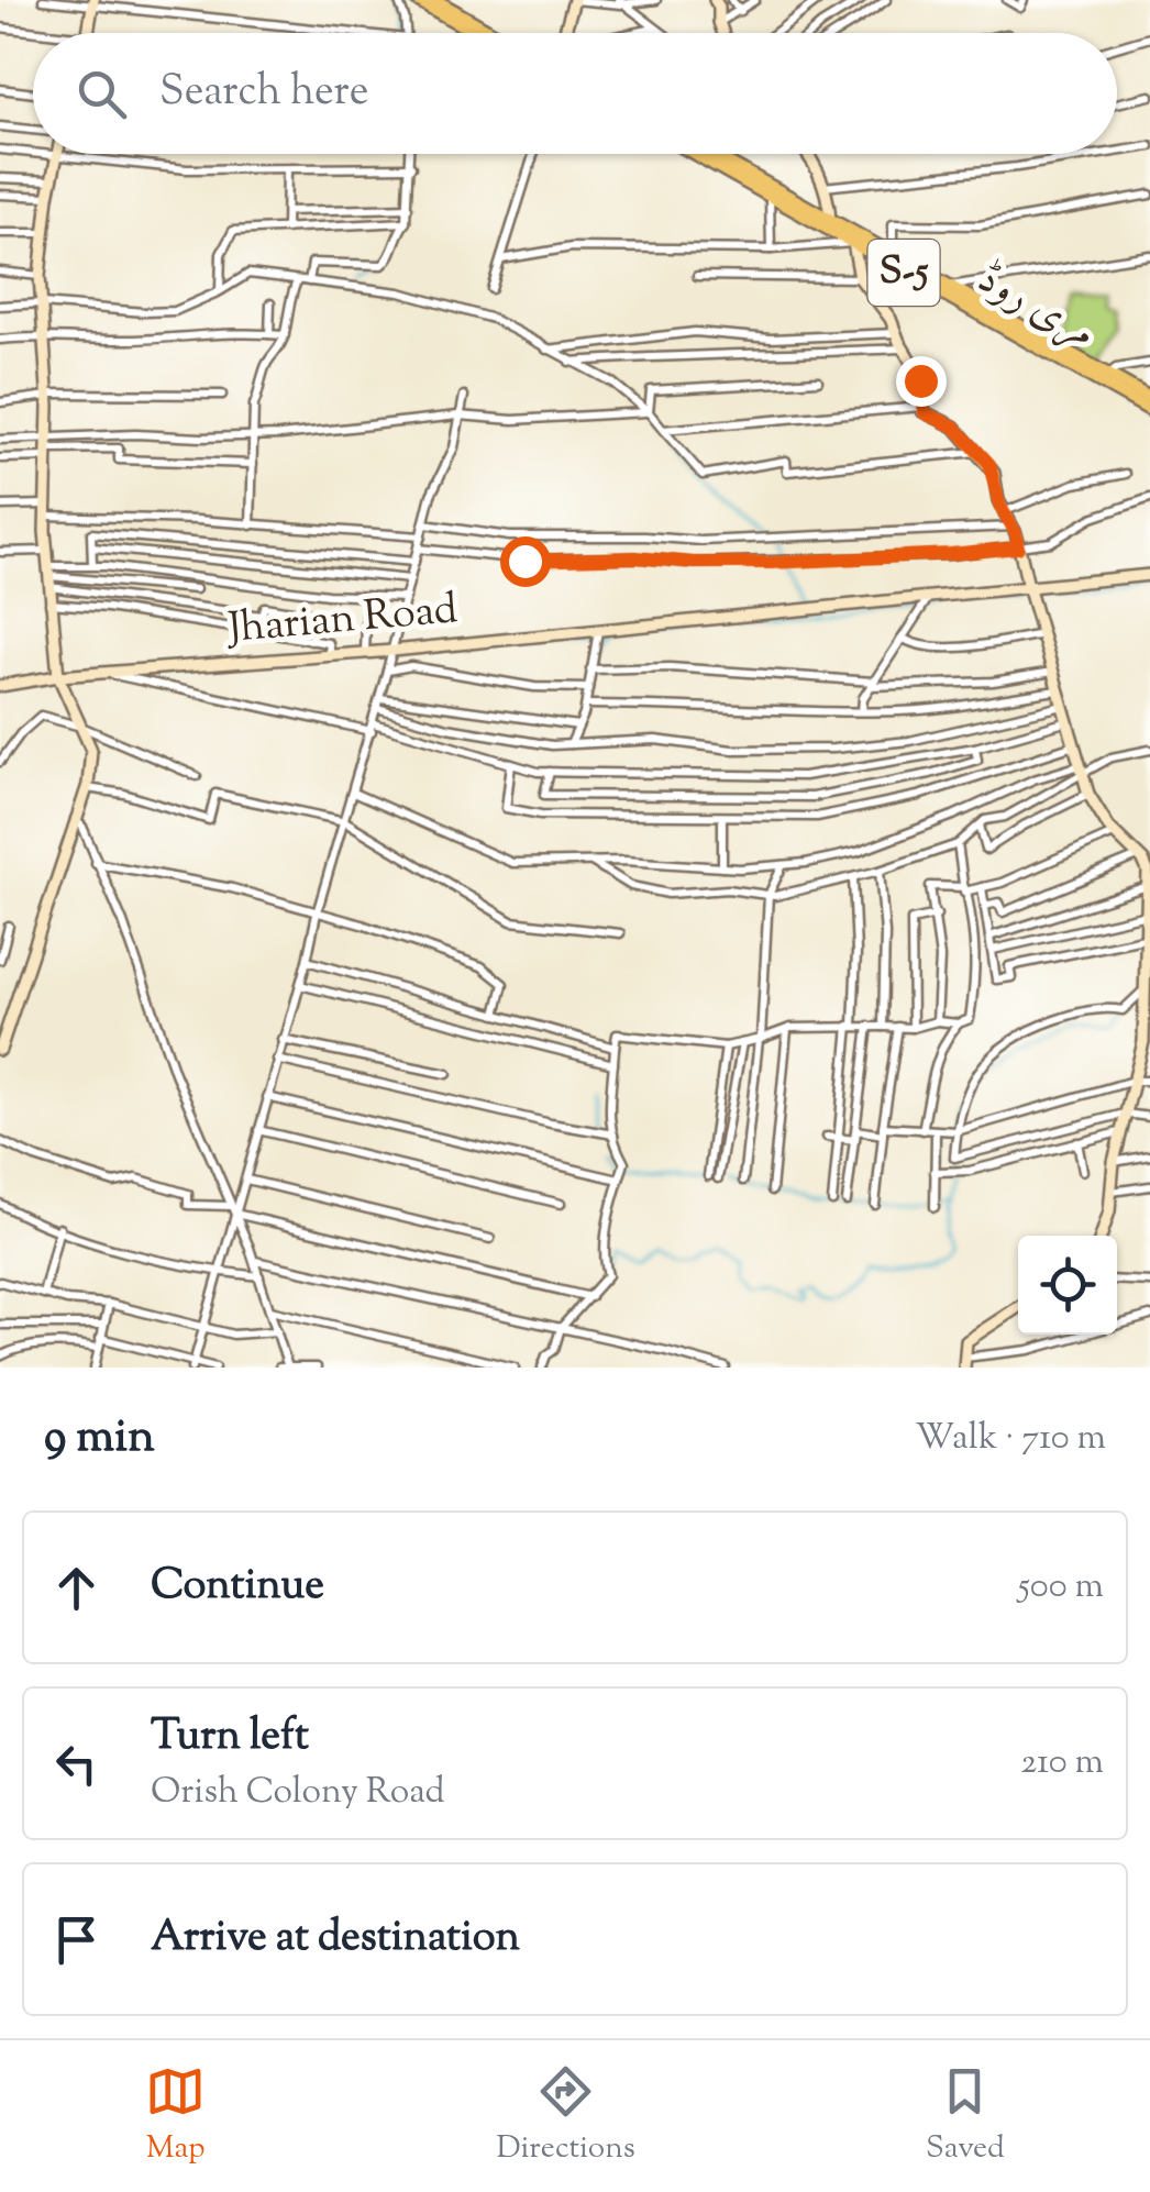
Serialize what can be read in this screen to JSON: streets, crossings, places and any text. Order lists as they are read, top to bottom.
{
  "streets": {
    "main road": ["S-5", "مری روڈ", "Jharian Road"]
  },
  "page": {
    "search": "Search here",
    "heading": ["9 min", "Walk · 710 m"],
    "list": [
      ["Continue", "500 m"],
      ["Turn left", "Orish Colony Road", "210 m"],
      "Arrive at destination"
    ],
    "nav": ["Map", "Directions", "Saved"]
  }
}
